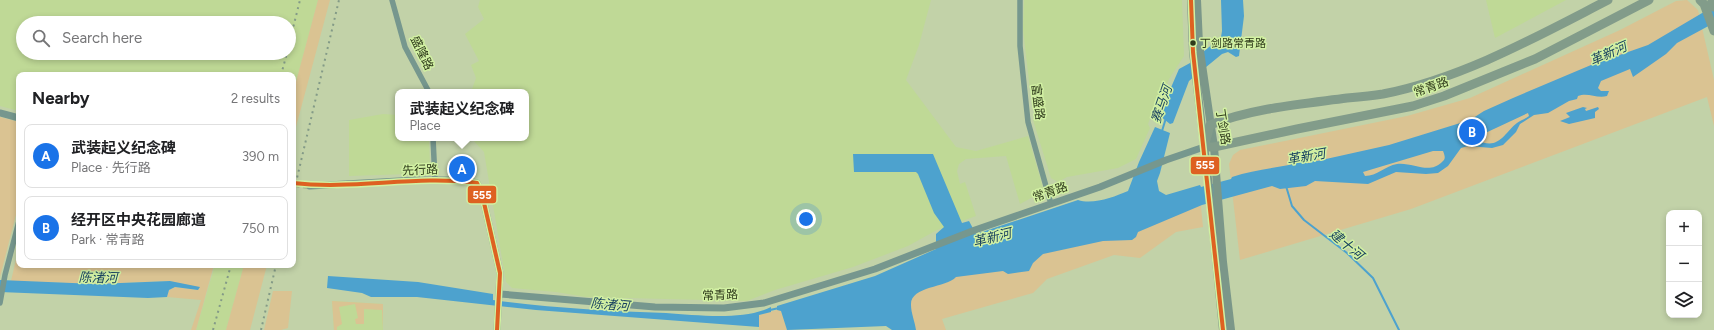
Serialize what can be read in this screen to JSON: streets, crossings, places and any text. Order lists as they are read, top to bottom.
{
  "streets": {
    "main road": ["常青路", "丁剑路"],
    "street": ["盛隆路", "富盛路", "先行路"]
  },
  "crossings": [
    ["常青路", "富盛路"],
    ["常青路", "丁剑路"],
    ["常青路", "先行路"]
  ],
  "water": [
    "革新河",
    "赛马河",
    "建十河",
    "陈渚河"
  ],
  "places": ["丁剑路常青路"],
  "lines": ["transit line 555"],
  "page": {
    "search": "Search here",
    "heading": ["Nearby", "2 results"],
    "popup": ["武装起义纪念碑", "Place"],
    "pins": ["B", "A"],
    "list": [
      {
        "mark": "A",
        "name": "武装起义纪念碑",
        "note": "Place · 先行路",
        "value": "390 m"
      },
      {
        "mark": "B",
        "name": "经开区中央花园廊道",
        "note": "Park · 常青路",
        "value": "750 m"
      }
    ],
    "map_buttons": ["+", "−"]
  }
}
